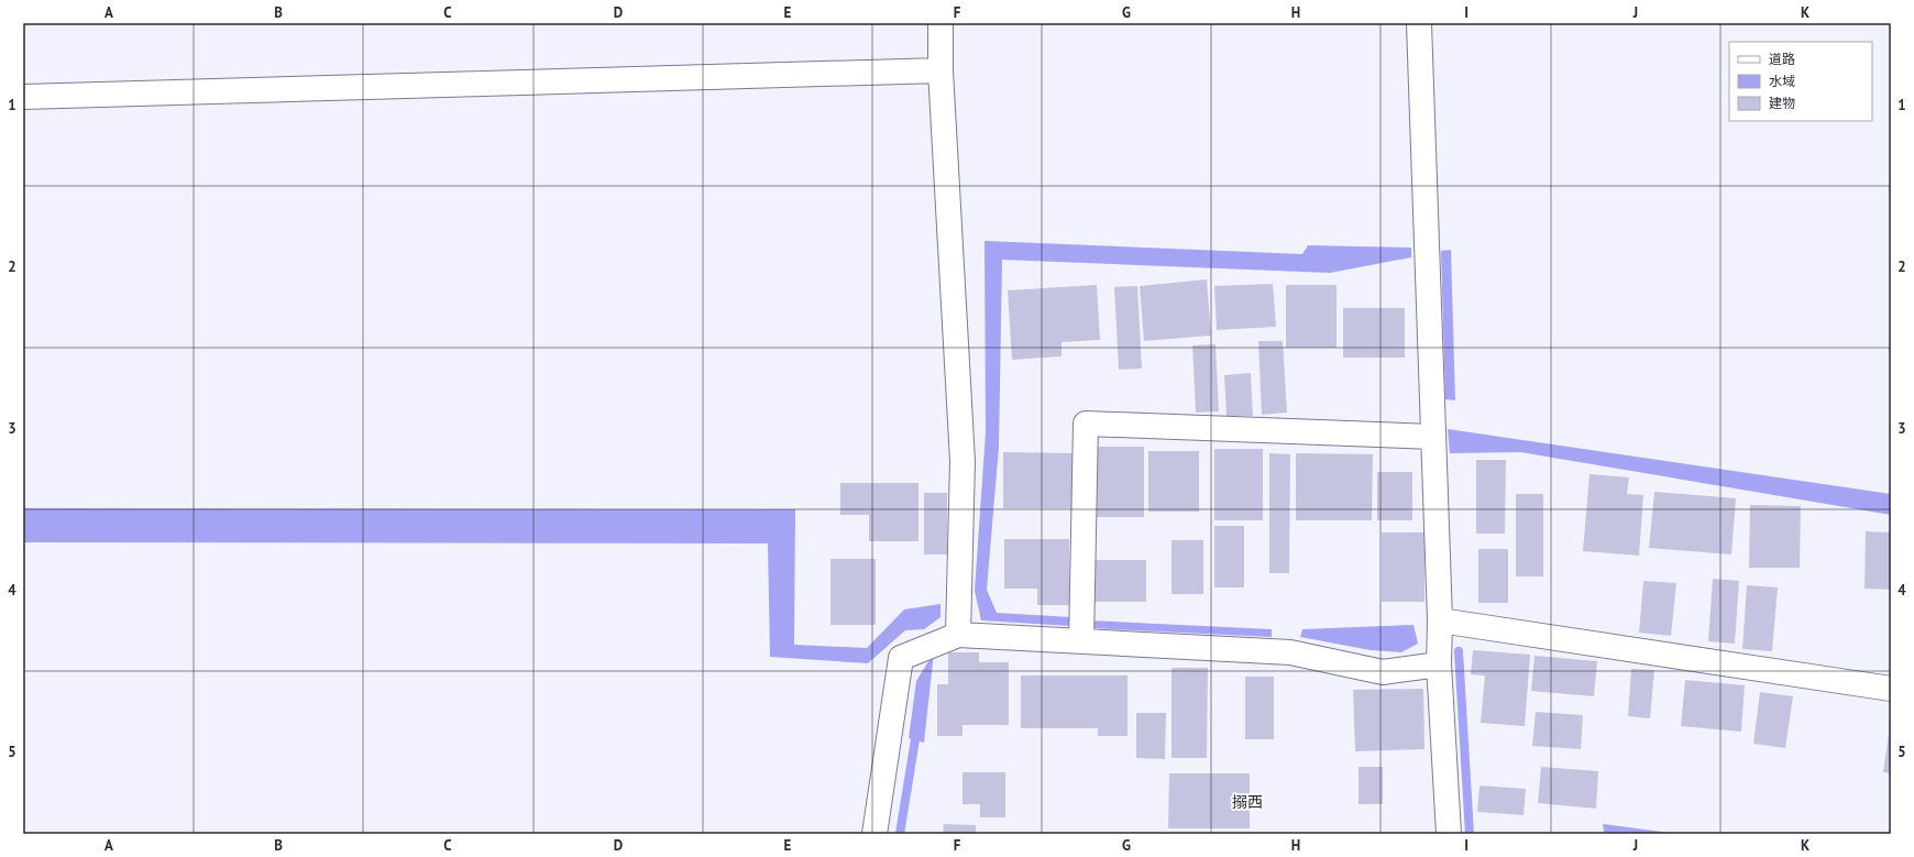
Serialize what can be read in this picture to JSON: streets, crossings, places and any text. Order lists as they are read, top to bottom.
{
  "districts": ["搦西"],
  "legend": ["道路", "水域", "建物"],
  "grid": {
    "columns": [
      "A",
      "B",
      "C",
      "D",
      "E",
      "F",
      "G",
      "H",
      "I",
      "J",
      "K"
    ],
    "rows": [
      "1",
      "2",
      "3",
      "4",
      "5"
    ]
  }
}
